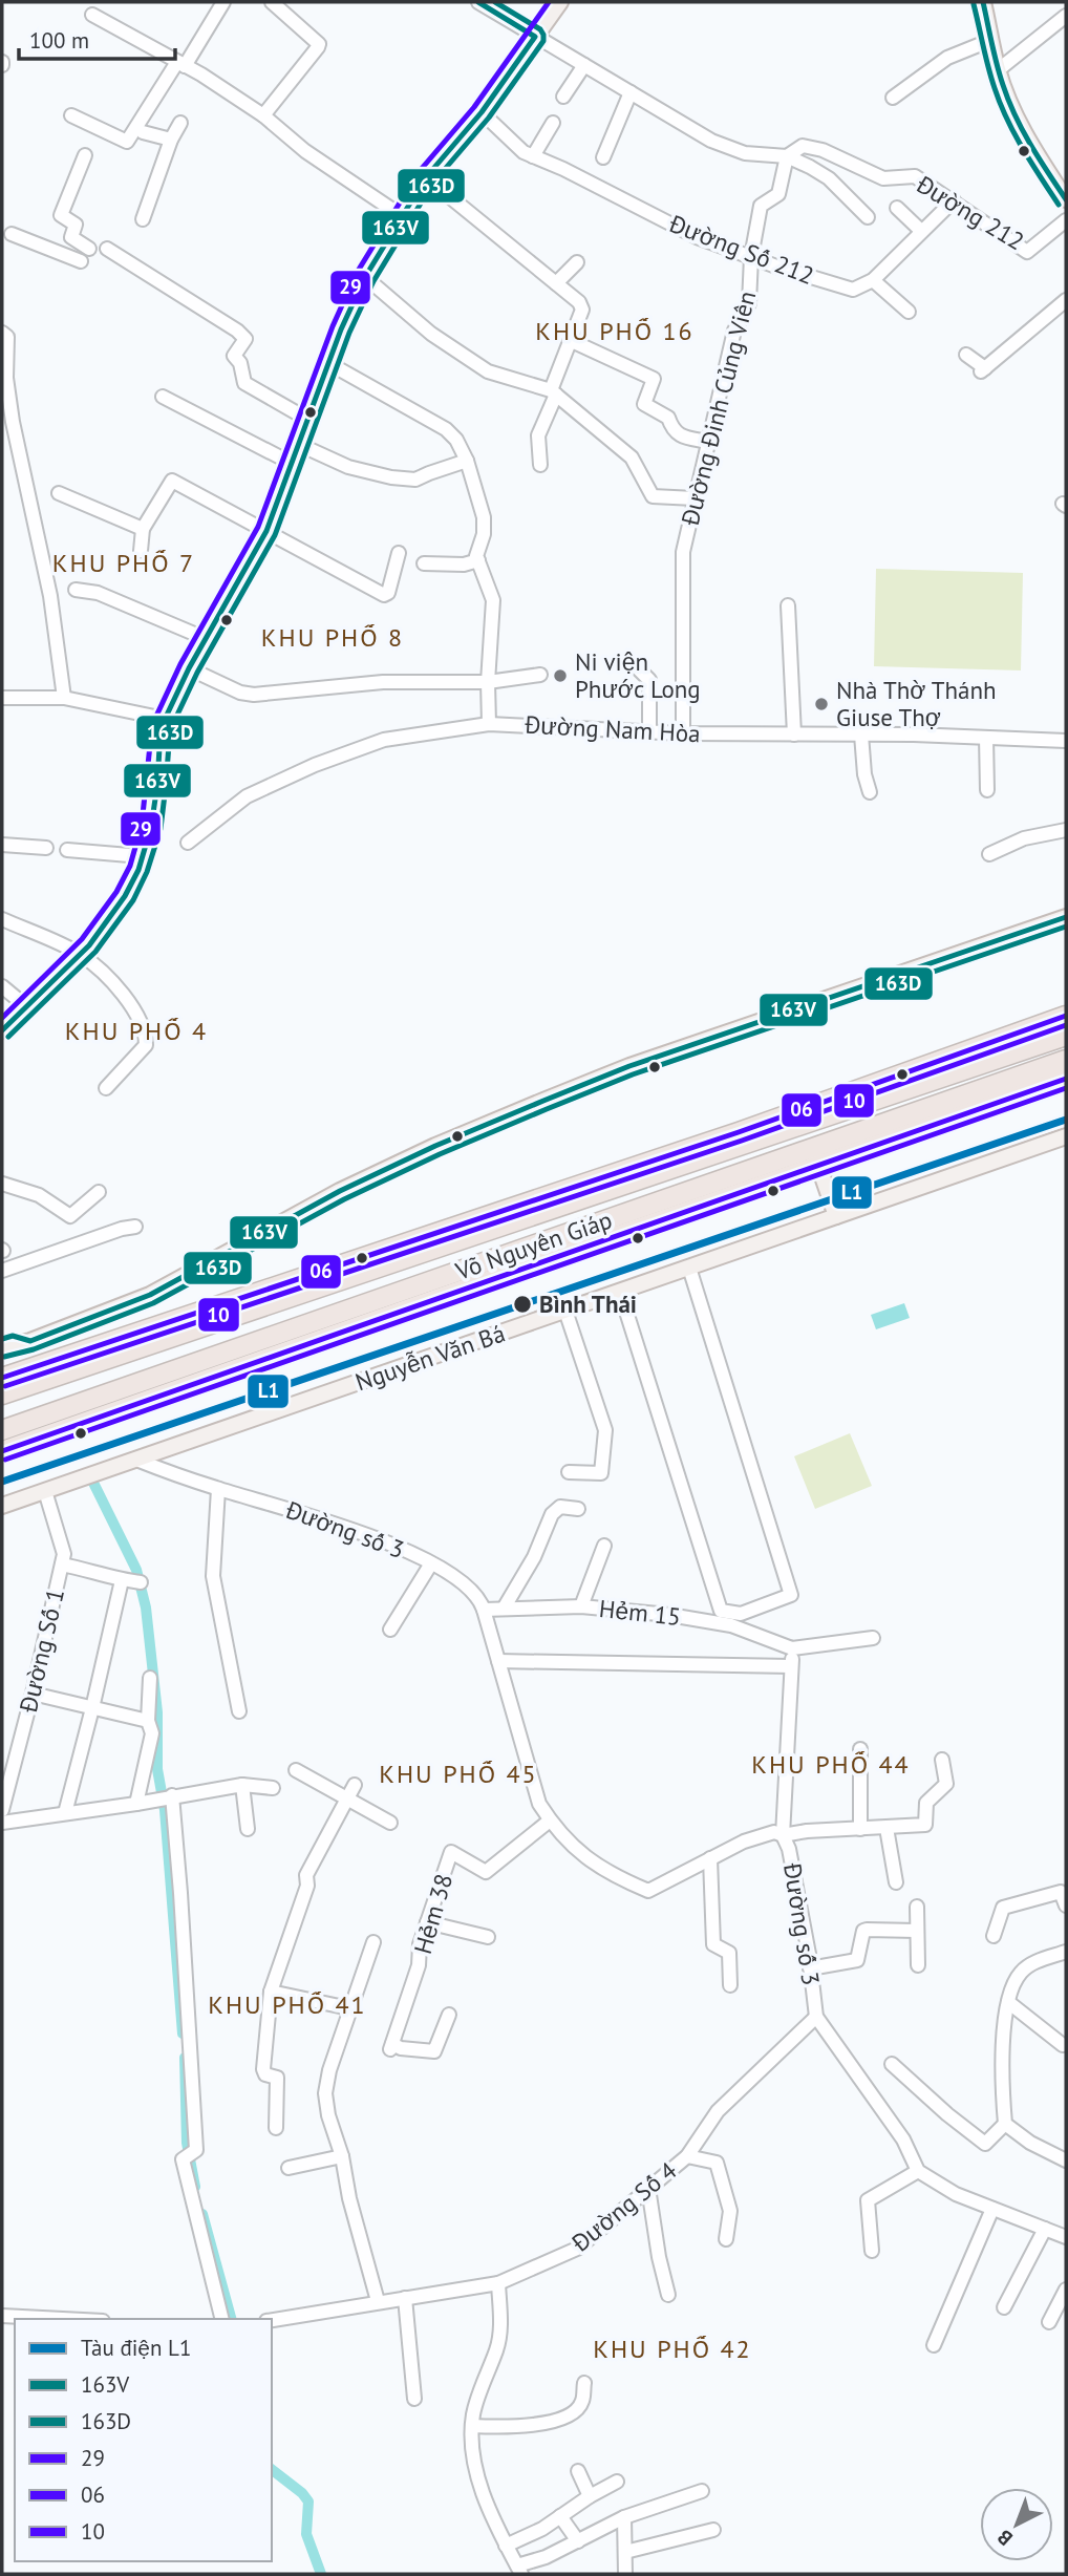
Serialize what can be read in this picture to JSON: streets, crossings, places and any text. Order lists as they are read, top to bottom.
{
  "streets": {
    "highway": ["Võ Nguyên Giáp"],
    "main road": ["Nguyễn Văn Bá"],
    "street": [
      "Đường 212",
      "Đường Số 212",
      "Đường Đinh Củng Viên",
      "Đường Nam Hòa",
      "Đường số 3",
      "Hẻm 15",
      "Đường Số 1",
      "Hẻm 38",
      "Đường Số 4"
    ]
  },
  "crossings": [
    ["Đường 212", "Đường Đinh Củng Viên"],
    ["Đường Số 212", "Đường Đinh Củng Viên"],
    ["Đường Đinh Củng Viên", "Đường Nam Hòa"],
    ["Nguyễn Văn Bá", "Đường số 3"],
    ["Nguyễn Văn Bá", "Đường Số 1"],
    ["Đường số 3", "Hẻm 15"],
    ["Đường số 3", "Hẻm 38"],
    ["Đường số 3", "Đường Số 4"]
  ],
  "districts": [
    "KHU PHỐ 16",
    "KHU PHỐ 7",
    "KHU PHỐ 8",
    "KHU PHỐ 4",
    "KHU PHỐ 44",
    "KHU PHỐ 45",
    "KHU PHỐ 41",
    "KHU PHỐ 42"
  ],
  "places": ["Ni viện Phước Long", "Nhà Thờ Thánh Giuse Thợ", "Bình Thái"],
  "lines": [
    "transit line 163V",
    "transit line 163D",
    "transit line 29",
    "transit line 06",
    "transit line 10",
    "metro line L1"
  ],
  "legend": [
    "Tàu điện L1",
    "163V",
    "163D",
    "29",
    "06",
    "10"
  ],
  "scale_bar": "100 m",
  "north": "bottom left"
}
